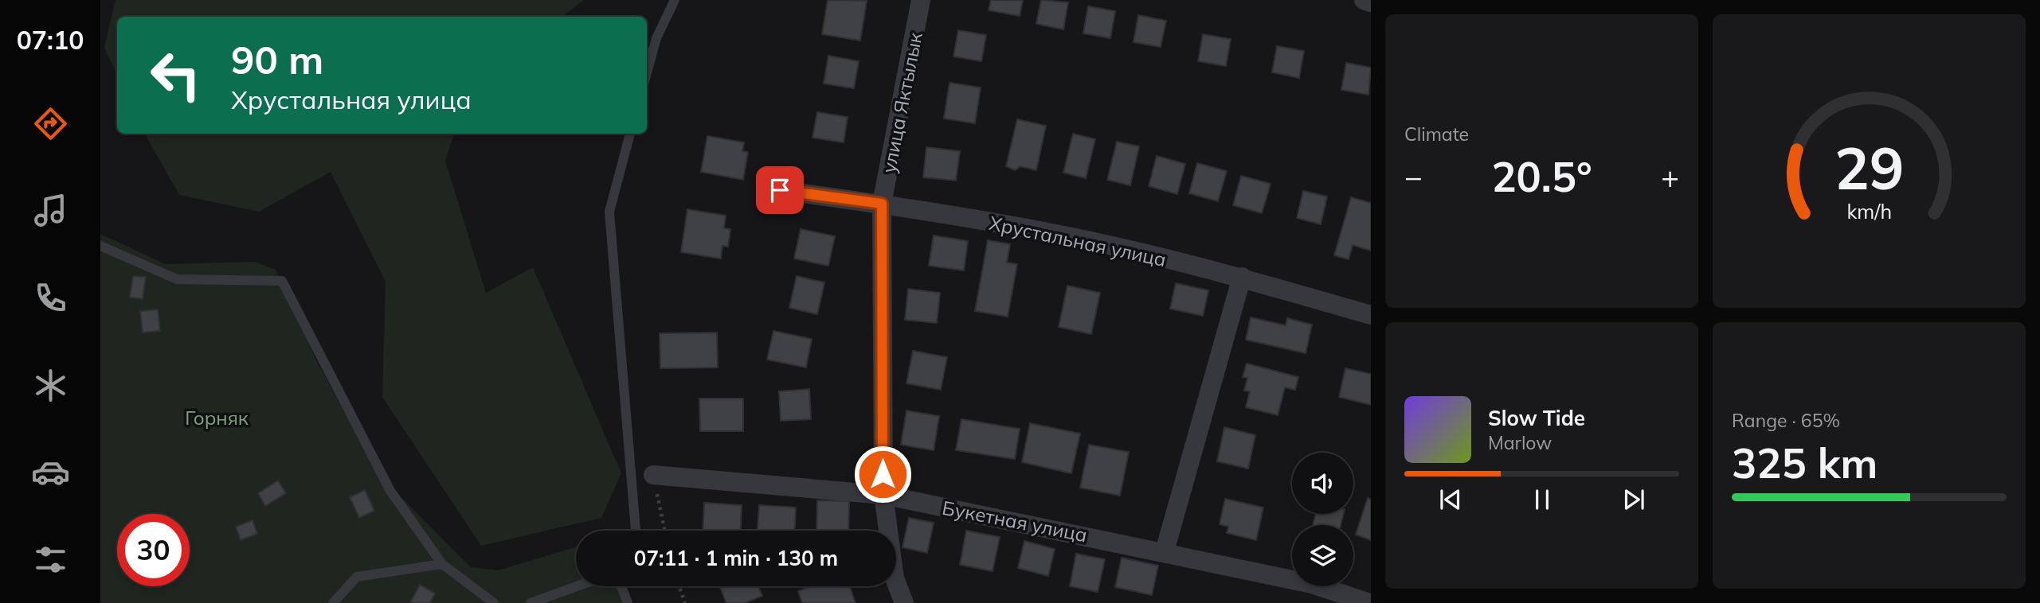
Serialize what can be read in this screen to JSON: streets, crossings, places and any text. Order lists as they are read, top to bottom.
{
  "streets": {
    "street": ["улица Яктылык", "Хрустальная улица", "Букетная улица"]
  },
  "crossings": [
    ["улица Яктылык", "Хрустальная улица"],
    ["улица Яктылык", "Букетная улица"]
  ],
  "parks": ["Горняк"],
  "page": {
    "tabs": "07:10",
    "tile": [
      "Climate",
      ["Range · 65%", "325 km"]
    ],
    "turn": ["90 m", "Хрустальная улица"],
    "heat": ["−", "20.5°", "+"],
    "song": ["Slow Tide", "Marlow"],
    "limit": "30",
    "trip": "07:11 · 1 min · 130 m",
    "gauge": ["29", "km/h"]
  }
}
